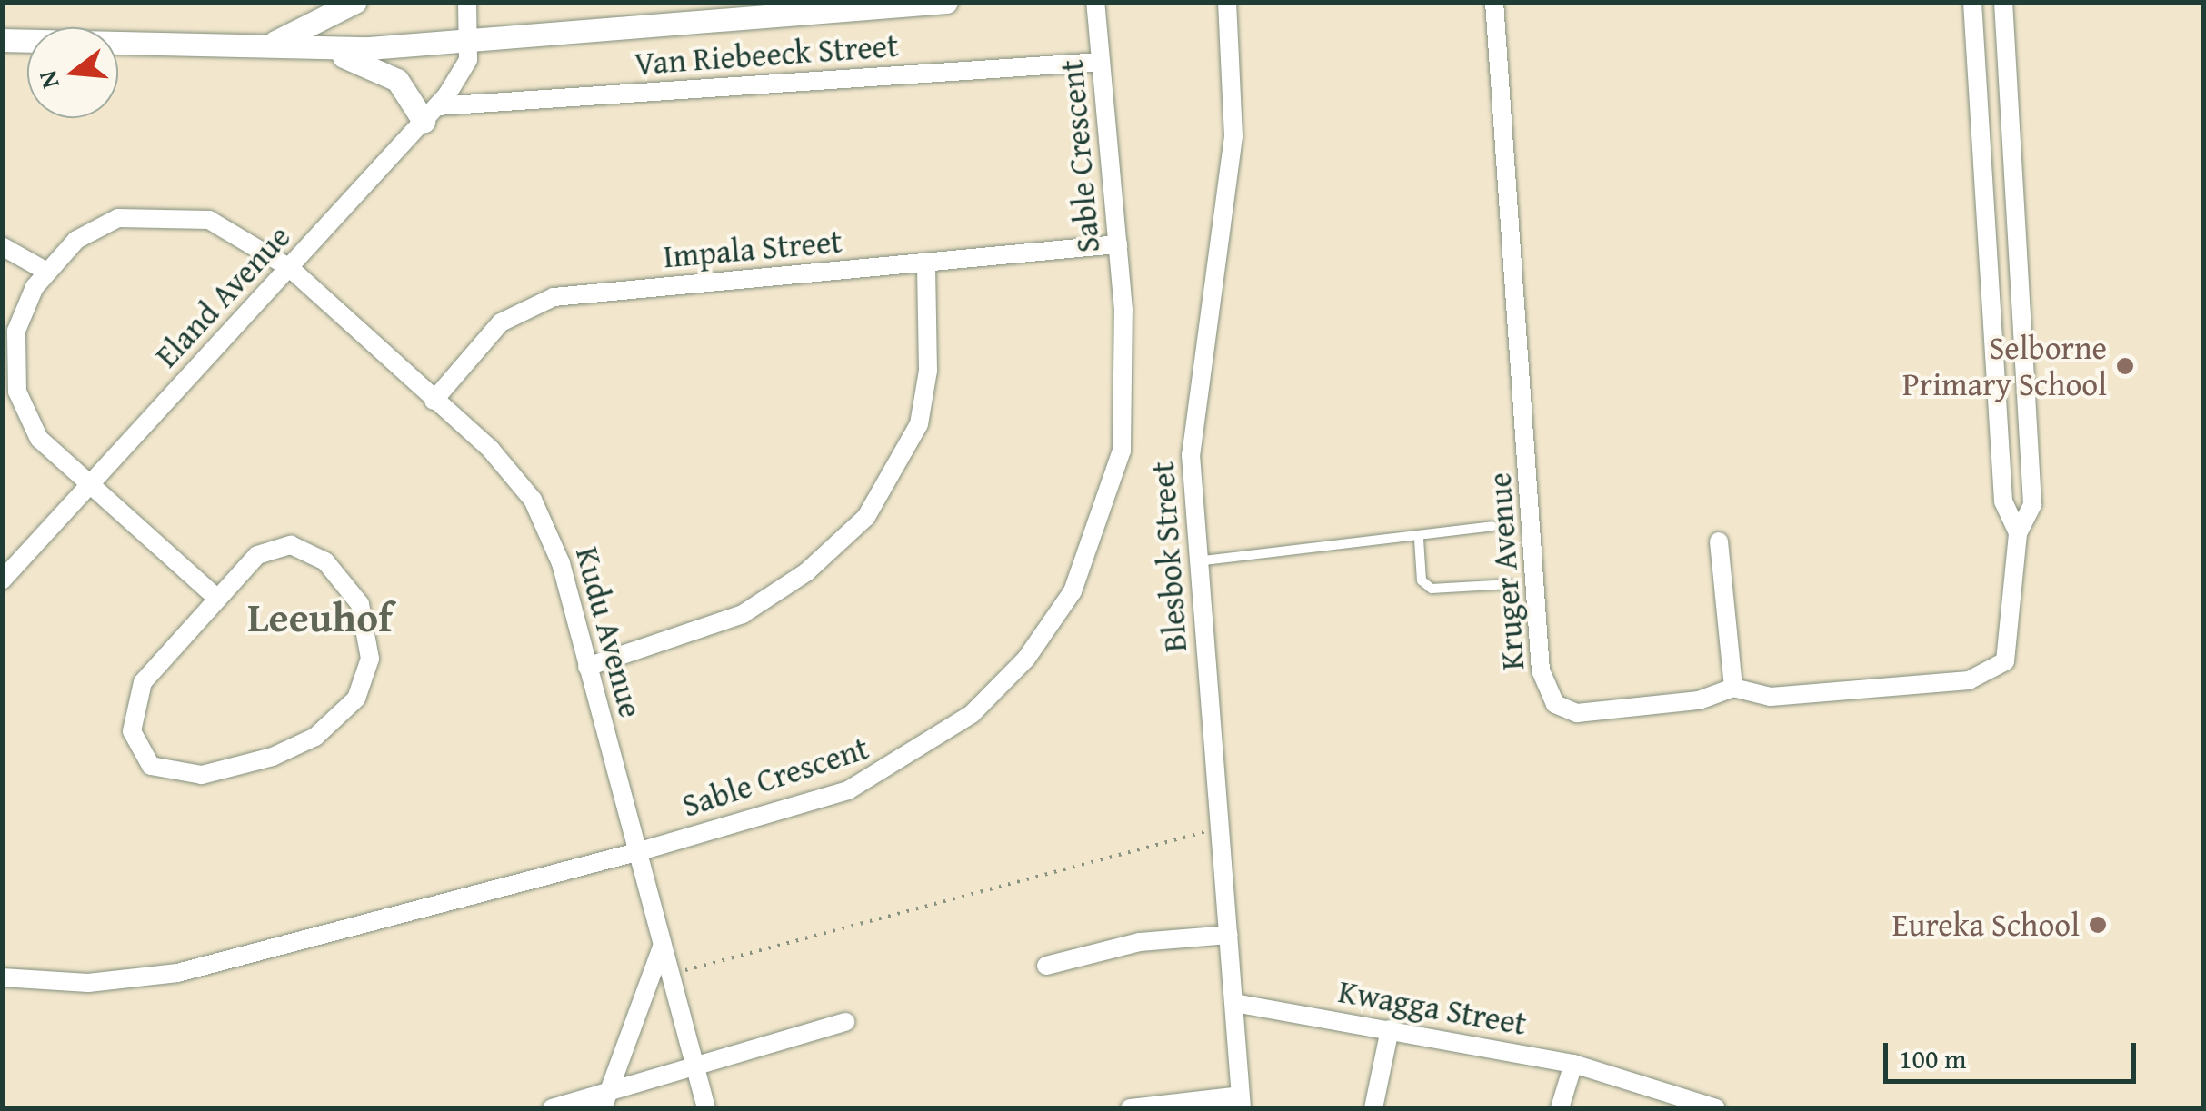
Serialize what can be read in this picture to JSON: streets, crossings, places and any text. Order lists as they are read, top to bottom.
{
  "streets": {
    "street": [
      "Van Riebeeck Street",
      "Sable Crescent",
      "Impala Street",
      "Eland Avenue",
      "Blesbok Street",
      "Kruger Avenue",
      "Kudu Avenue",
      "Kwagga Street"
    ]
  },
  "crossings": [
    ["Van Riebeeck Street", "Sable Crescent"],
    ["Van Riebeeck Street", "Eland Avenue"],
    ["Sable Crescent", "Impala Street"],
    ["Sable Crescent", "Kudu Avenue"],
    ["Impala Street", "Kudu Avenue"],
    ["Eland Avenue", "Kudu Avenue"],
    ["Blesbok Street", "Kwagga Street"]
  ],
  "districts": ["Leeuhof"],
  "places": ["Selborne Primary School", "Eureka School"],
  "scale_bar": "100 m",
  "north": "left"
}
